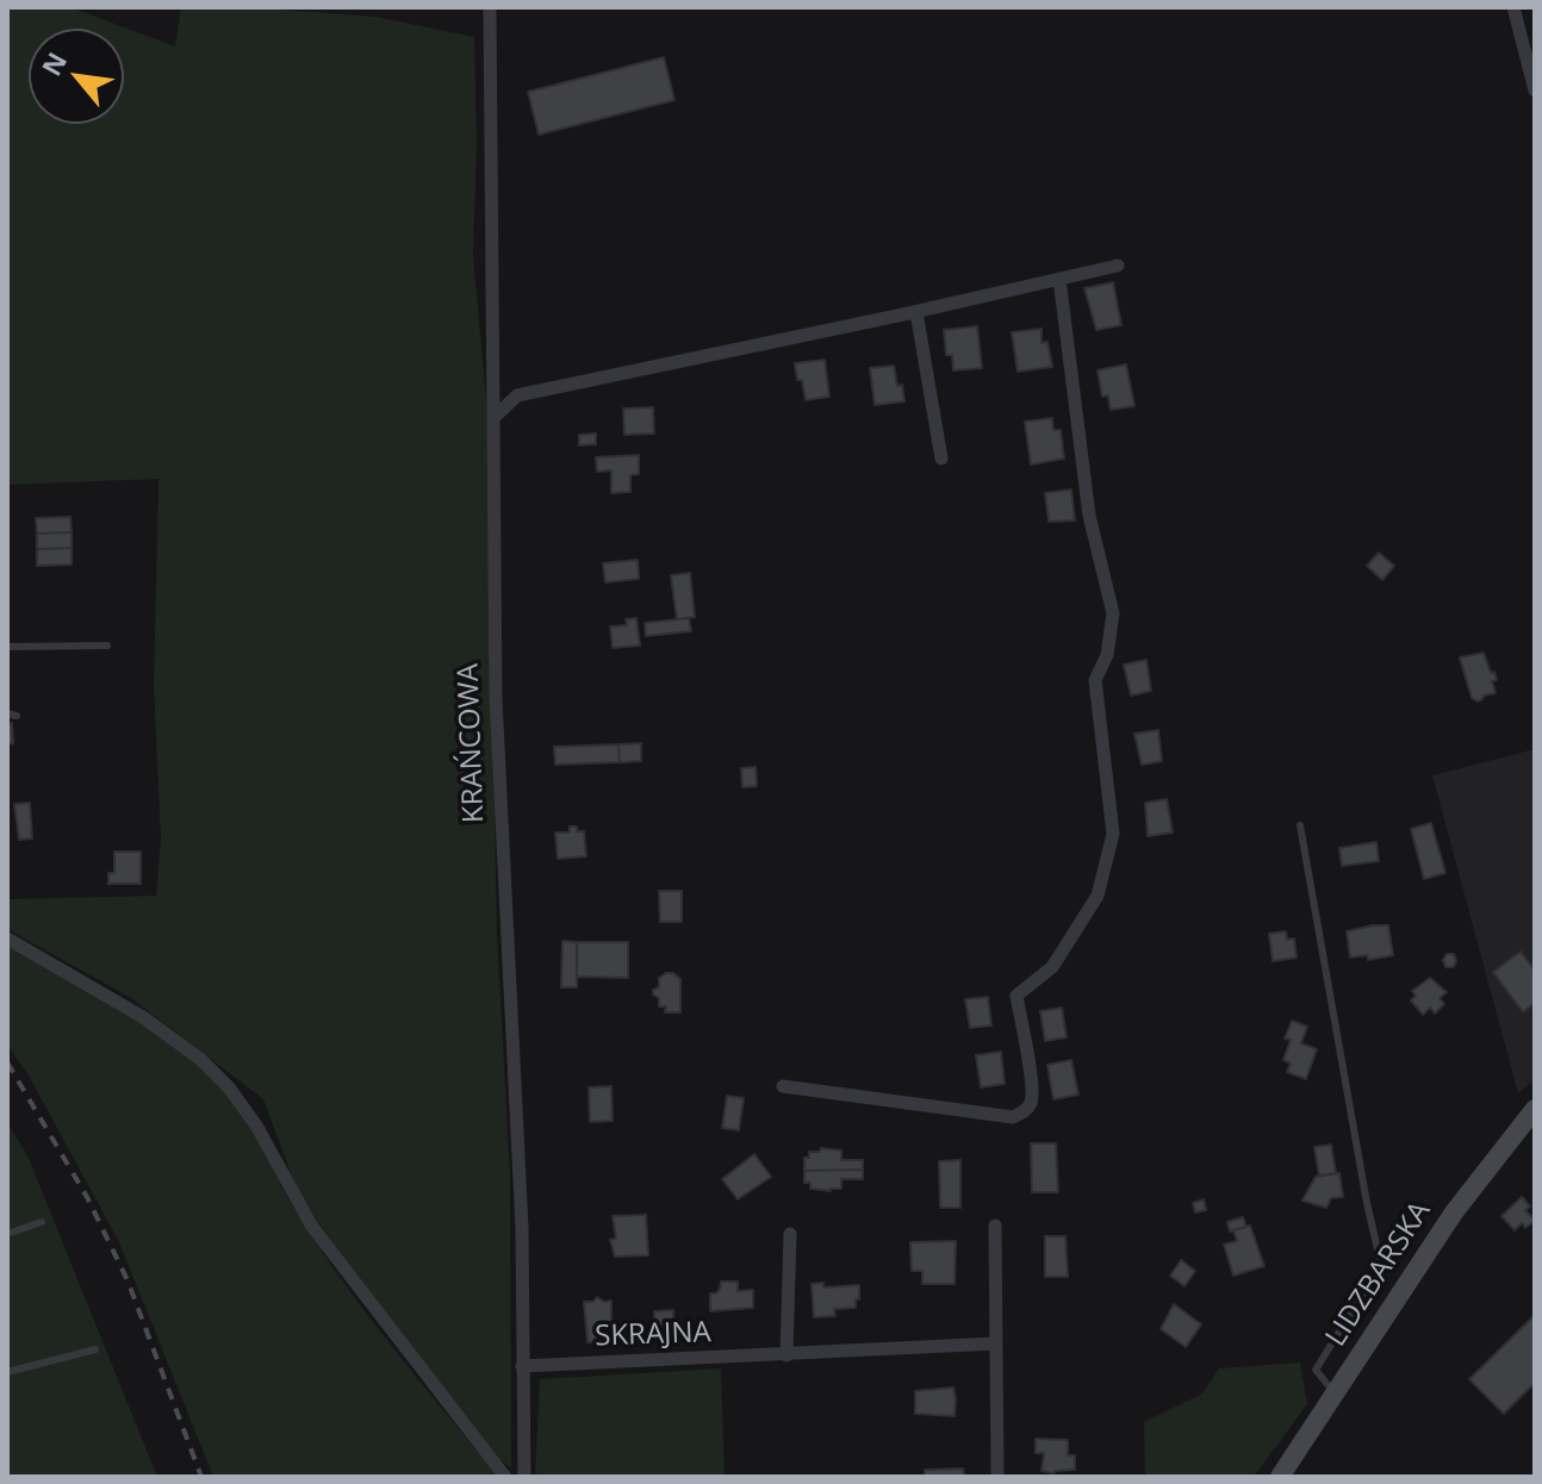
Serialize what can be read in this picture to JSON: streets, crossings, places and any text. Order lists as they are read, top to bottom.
{
  "streets": {
    "main road": ["LIDZBARSKA"],
    "street": ["KRAŃCOWA", "SKRAJNA"]
  },
  "crossings": [
    ["KRAŃCOWA", "SKRAJNA"]
  ],
  "north": "top left"
}
